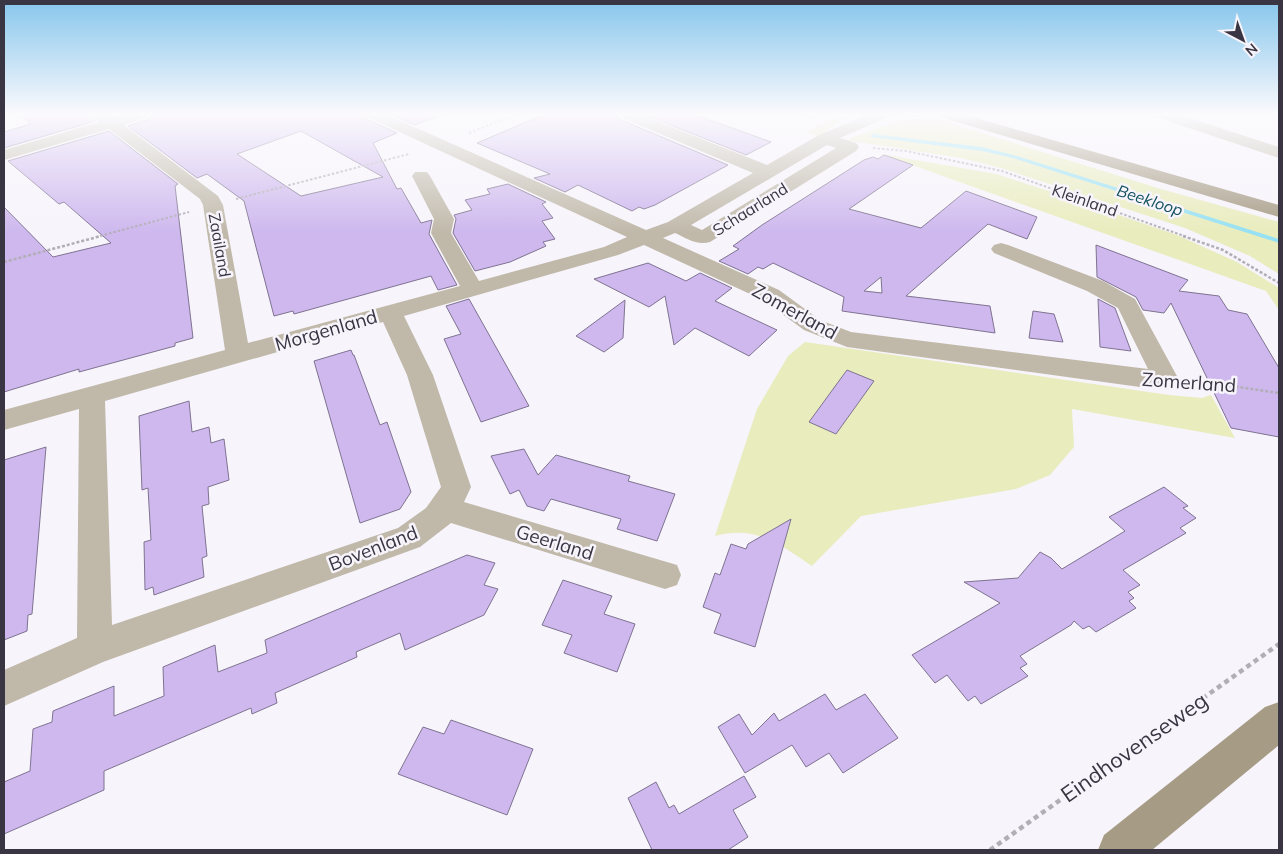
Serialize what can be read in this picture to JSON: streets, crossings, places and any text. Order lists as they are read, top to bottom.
{
  "streets": {
    "street": [
      "Schaarland",
      "Zaailand",
      "Zomerland",
      "Morgenland",
      "Geerland",
      "Bovenland"
    ],
    "path": ["Kleinland", "Eindhovenseweg"]
  },
  "crossings": [
    ["Schaarland", "Zomerland"],
    ["Schaarland", "Morgenland"],
    ["Zaailand", "Morgenland"],
    ["Zomerland", "Morgenland"],
    ["Morgenland", "Bovenland"],
    ["Geerland", "Bovenland"]
  ],
  "water": ["Beekloop"],
  "north": "bottom right"
}
